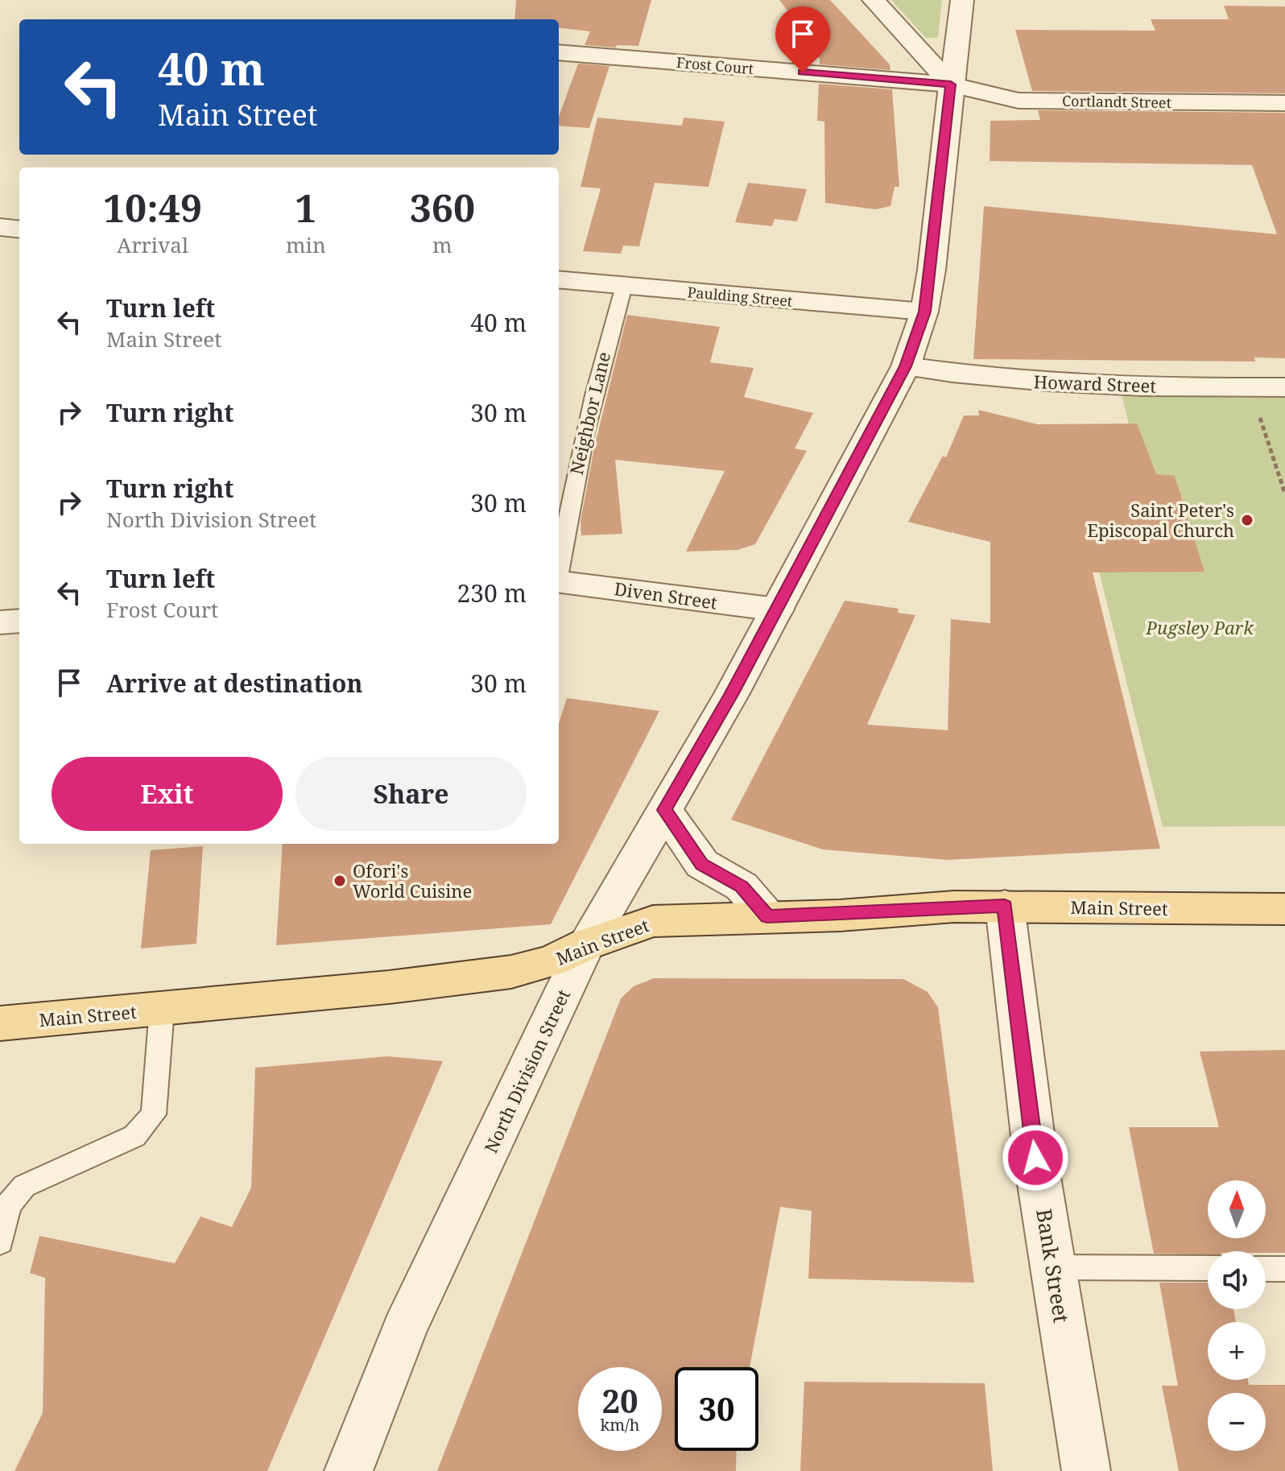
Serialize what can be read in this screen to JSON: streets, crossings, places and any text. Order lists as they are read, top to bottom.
{
  "streets": {
    "main road": ["Main Street"],
    "street": [
      "Frost Court",
      "Cortlandt Street",
      "Paulding Street",
      "Howard Street",
      "Diven Street",
      "North Division Street",
      "Bank Street"
    ],
    "lane": ["Neighbor Lane"]
  },
  "crossings": [
    ["Frost Court", "Cortlandt Street"],
    ["Frost Court", "North Division Street"],
    ["Cortlandt Street", "North Division Street"],
    ["Paulding Street", "Neighbor Lane"],
    ["Paulding Street", "North Division Street"],
    ["Howard Street", "North Division Street"],
    ["Diven Street", "North Division Street"],
    ["Main Street", "North Division Street"],
    ["Main Street", "Bank Street"]
  ],
  "parks": ["Pugsley Park"],
  "places": ["Saint Peter's Episcopal Church", "Ofori's World Cuisine"],
  "north": "top",
  "page": {
    "turn": ["40 m", "Main Street"],
    "eta": [
      "10:49",
      "Arrival",
      "1",
      "min",
      "360",
      "m"
    ],
    "list": [
      {
        "name": "Turn left",
        "note": "Main Street",
        "value": "40 m"
      },
      {
        "name": "Turn right",
        "value": "30 m"
      },
      {
        "name": "Turn right",
        "note": "North Division Street",
        "value": "30 m"
      },
      {
        "name": "Turn left",
        "note": "Frost Court",
        "value": "230 m"
      },
      {
        "name": "Arrive at destination",
        "value": "30 m"
      }
    ],
    "buttons": ["Exit", "Share"],
    "map_buttons": ["+", "−"],
    "speed": "20 km/h",
    "limit": "30"
  }
}
